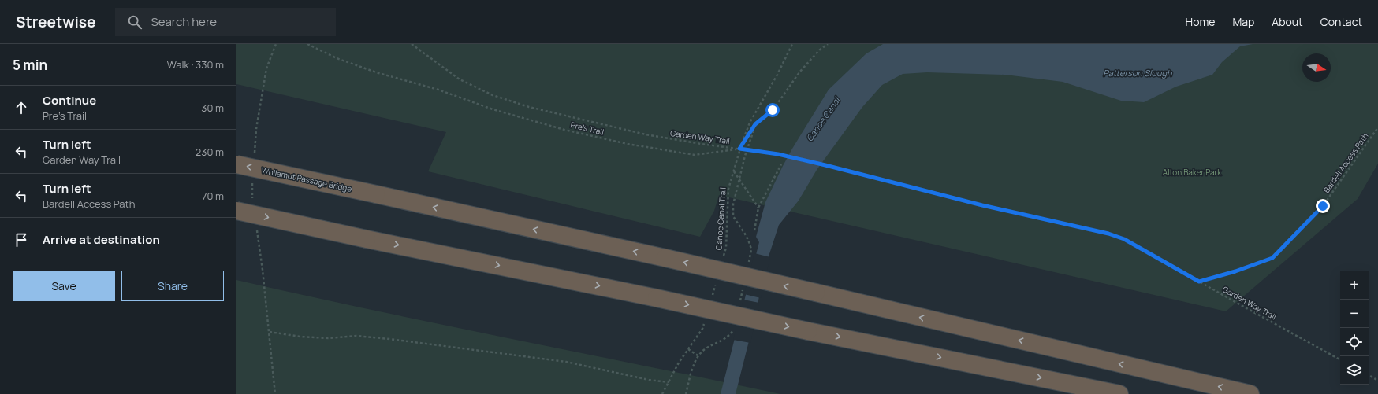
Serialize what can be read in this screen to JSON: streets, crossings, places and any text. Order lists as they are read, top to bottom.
{
  "streets": {
    "highway": ["Whilamut Passage Bridge"],
    "path": [
      "Pre's Trail",
      "Garden Way Trail",
      "Bardell Access Path",
      "Canoe Canal Trail"
    ]
  },
  "crossings": [
    ["Pre's Trail", "Garden Way Trail"],
    ["Pre's Trail", "Canoe Canal Trail"],
    ["Garden Way Trail", "Bardell Access Path"],
    ["Garden Way Trail", "Canoe Canal Trail"]
  ],
  "water": ["Patterson Slough", "Canoe Canal"],
  "parks": ["Alton Baker Park"],
  "north": "right",
  "page": {
    "header": "Streetwise",
    "search": "Search here",
    "nav": [
      "Home",
      "Map",
      "About",
      "Contact"
    ],
    "heading": ["5 min", "Walk · 330 m"],
    "list": [
      ["Continue", "Pre's Trail", "30 m"],
      ["Turn left", "Garden Way Trail", "230 m"],
      ["Turn left", "Bardell Access Path", "70 m"],
      "Arrive at destination"
    ],
    "buttons": ["Save", "Share"],
    "map_buttons": ["+", "−"]
  }
}
